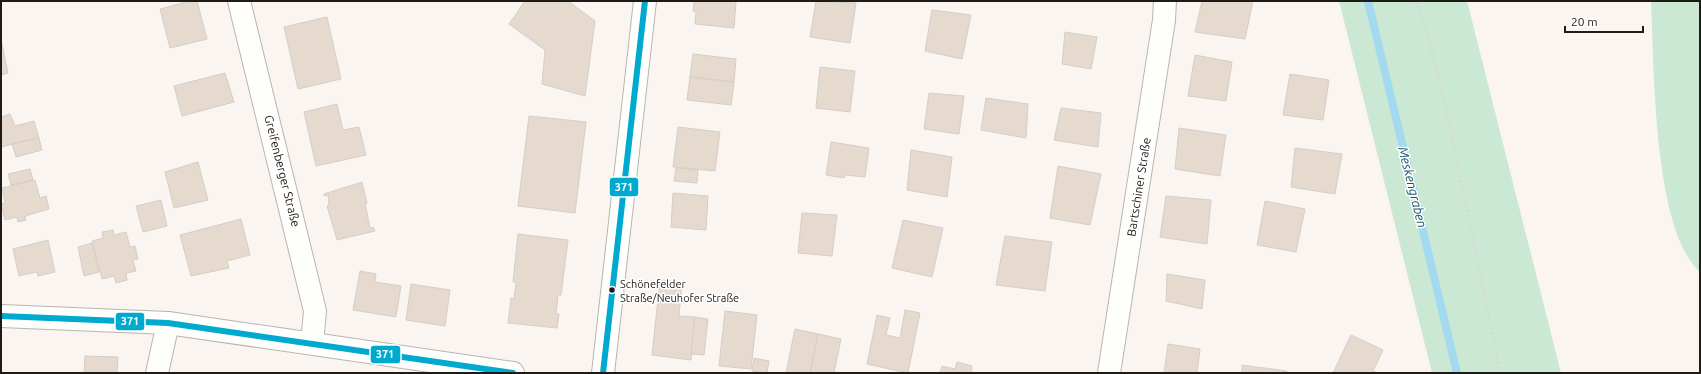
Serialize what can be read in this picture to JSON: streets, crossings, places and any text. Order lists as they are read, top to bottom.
{
  "streets": {
    "street": ["Greifenberger Straße", "Bartschiner Straße"]
  },
  "water": ["Meskengraben"],
  "places": ["Schönefelder Straße/Neuhofer Straße"],
  "lines": ["transit line 371"],
  "scale_bar": "20 m"
}
